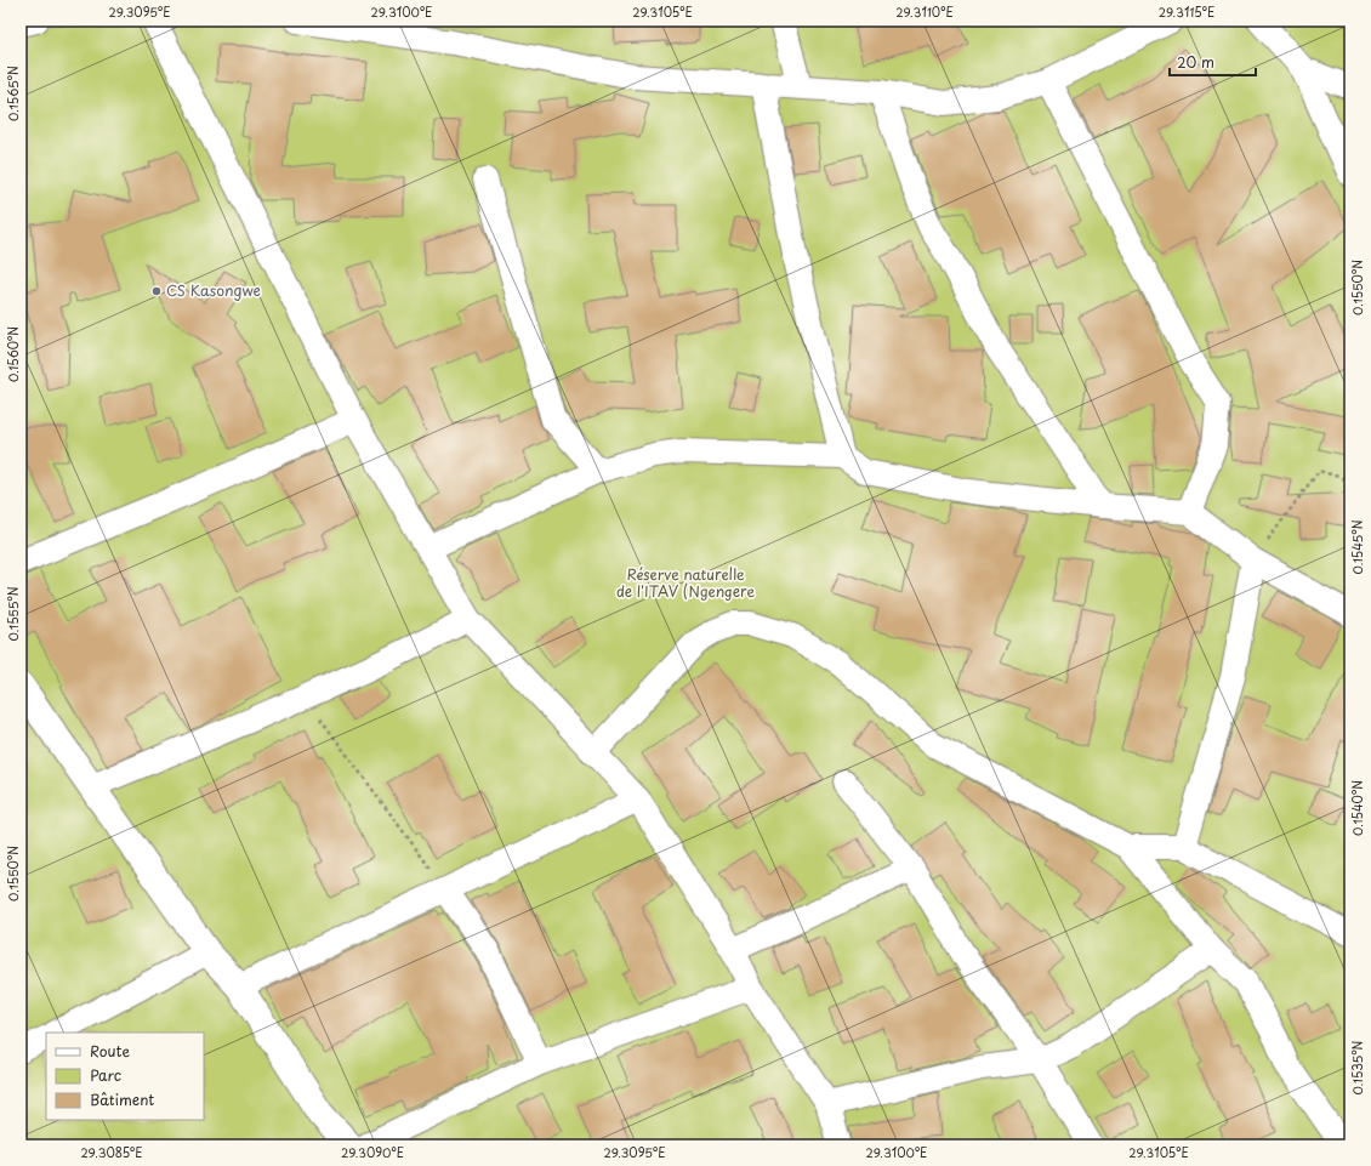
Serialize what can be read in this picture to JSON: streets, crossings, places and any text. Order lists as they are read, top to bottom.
{
  "parks": ["Réserve naturelle de l'ITAV (Ngengere"],
  "places": ["CS Kasongwe"],
  "legend": ["Route", "Parc", "Bâtiment"],
  "scale_bar": "20 m",
  "coordinates": [
    "29.3095°E",
    "29.3100°E",
    "29.3105°E",
    "29.3110°E",
    "29.3115°E",
    "0.1565°N",
    "0.1550°N",
    "0.1560°N",
    "0.1545°N",
    "0.1555°N",
    "0.1540°N",
    "0.1535°N",
    "29.3085°E",
    "29.3090°E"
  ]
}
